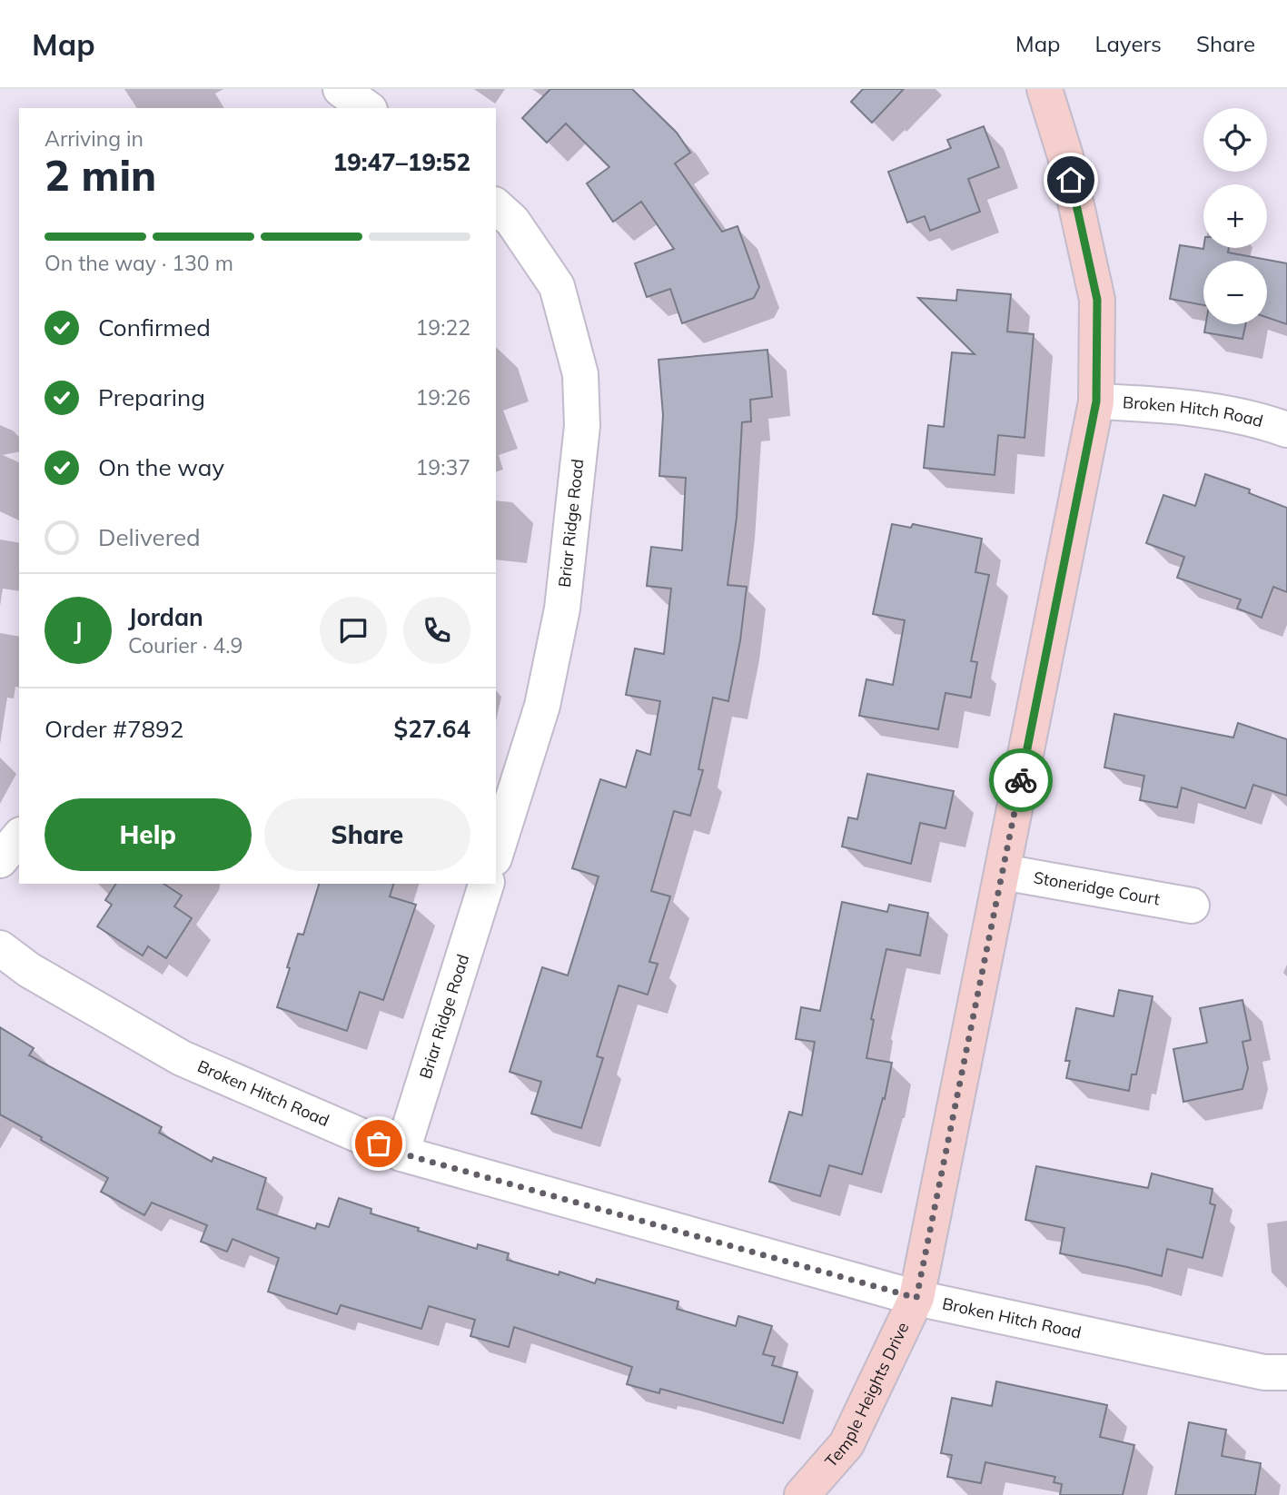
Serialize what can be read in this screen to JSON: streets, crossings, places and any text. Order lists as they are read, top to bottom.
{
  "streets": {
    "street": [
      "Broken Hitch Road",
      "Briar Ridge Road",
      "Stoneridge Court",
      "Temple Heights Drive"
    ]
  },
  "crossings": [
    ["Broken Hitch Road", "Briar Ridge Road"],
    ["Broken Hitch Road", "Temple Heights Drive"],
    ["Stoneridge Court", "Temple Heights Drive"]
  ],
  "page": {
    "header": "Map",
    "nav": ["Map", "Layers", "Share"],
    "map_buttons": ["+", "−"],
    "heading": ["2 min", "Arriving in", "19:47–19:52"],
    "panel": [
      "Jordan",
      "Courier · 4.9",
      "Order #7892",
      "$27.64"
    ],
    "bar": "On the way · 130 m",
    "list": [
      ["Confirmed", "19:22"],
      ["Preparing", "19:26"],
      ["On the way", "19:37"],
      "Delivered"
    ],
    "round": "J",
    "buttons": ["Help", "Share"]
  }
}
